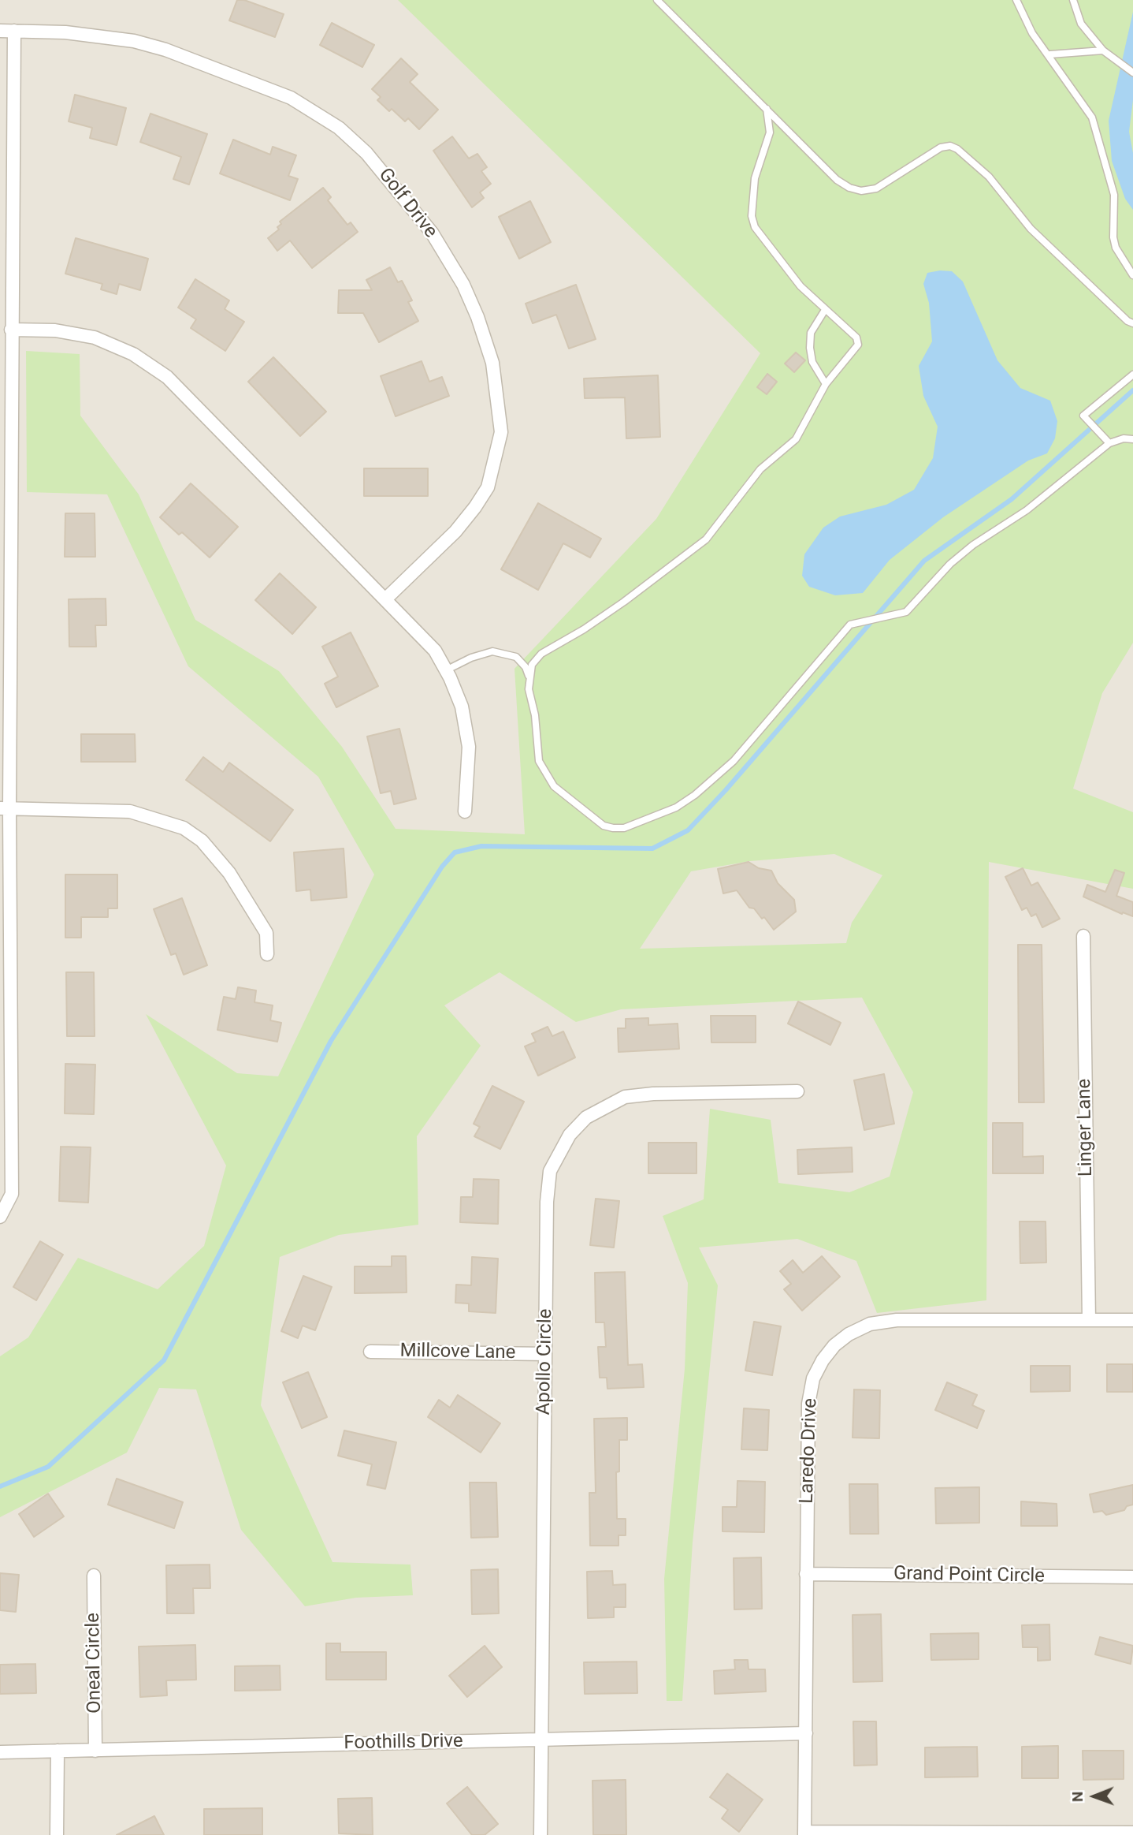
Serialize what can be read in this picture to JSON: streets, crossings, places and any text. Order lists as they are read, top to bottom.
{
  "streets": {
    "street": [
      "Golf Drive",
      "Linger Lane",
      "Millcove Lane",
      "Apollo Circle",
      "Laredo Drive",
      "Grand Point Circle",
      "Oneal Circle",
      "Foothills Drive"
    ]
  },
  "crossings": [
    ["Linger Lane", "Laredo Drive"],
    ["Millcove Lane", "Apollo Circle"],
    ["Apollo Circle", "Foothills Drive"],
    ["Laredo Drive", "Grand Point Circle"],
    ["Laredo Drive", "Foothills Drive"],
    ["Oneal Circle", "Foothills Drive"]
  ],
  "north": "left"
}
